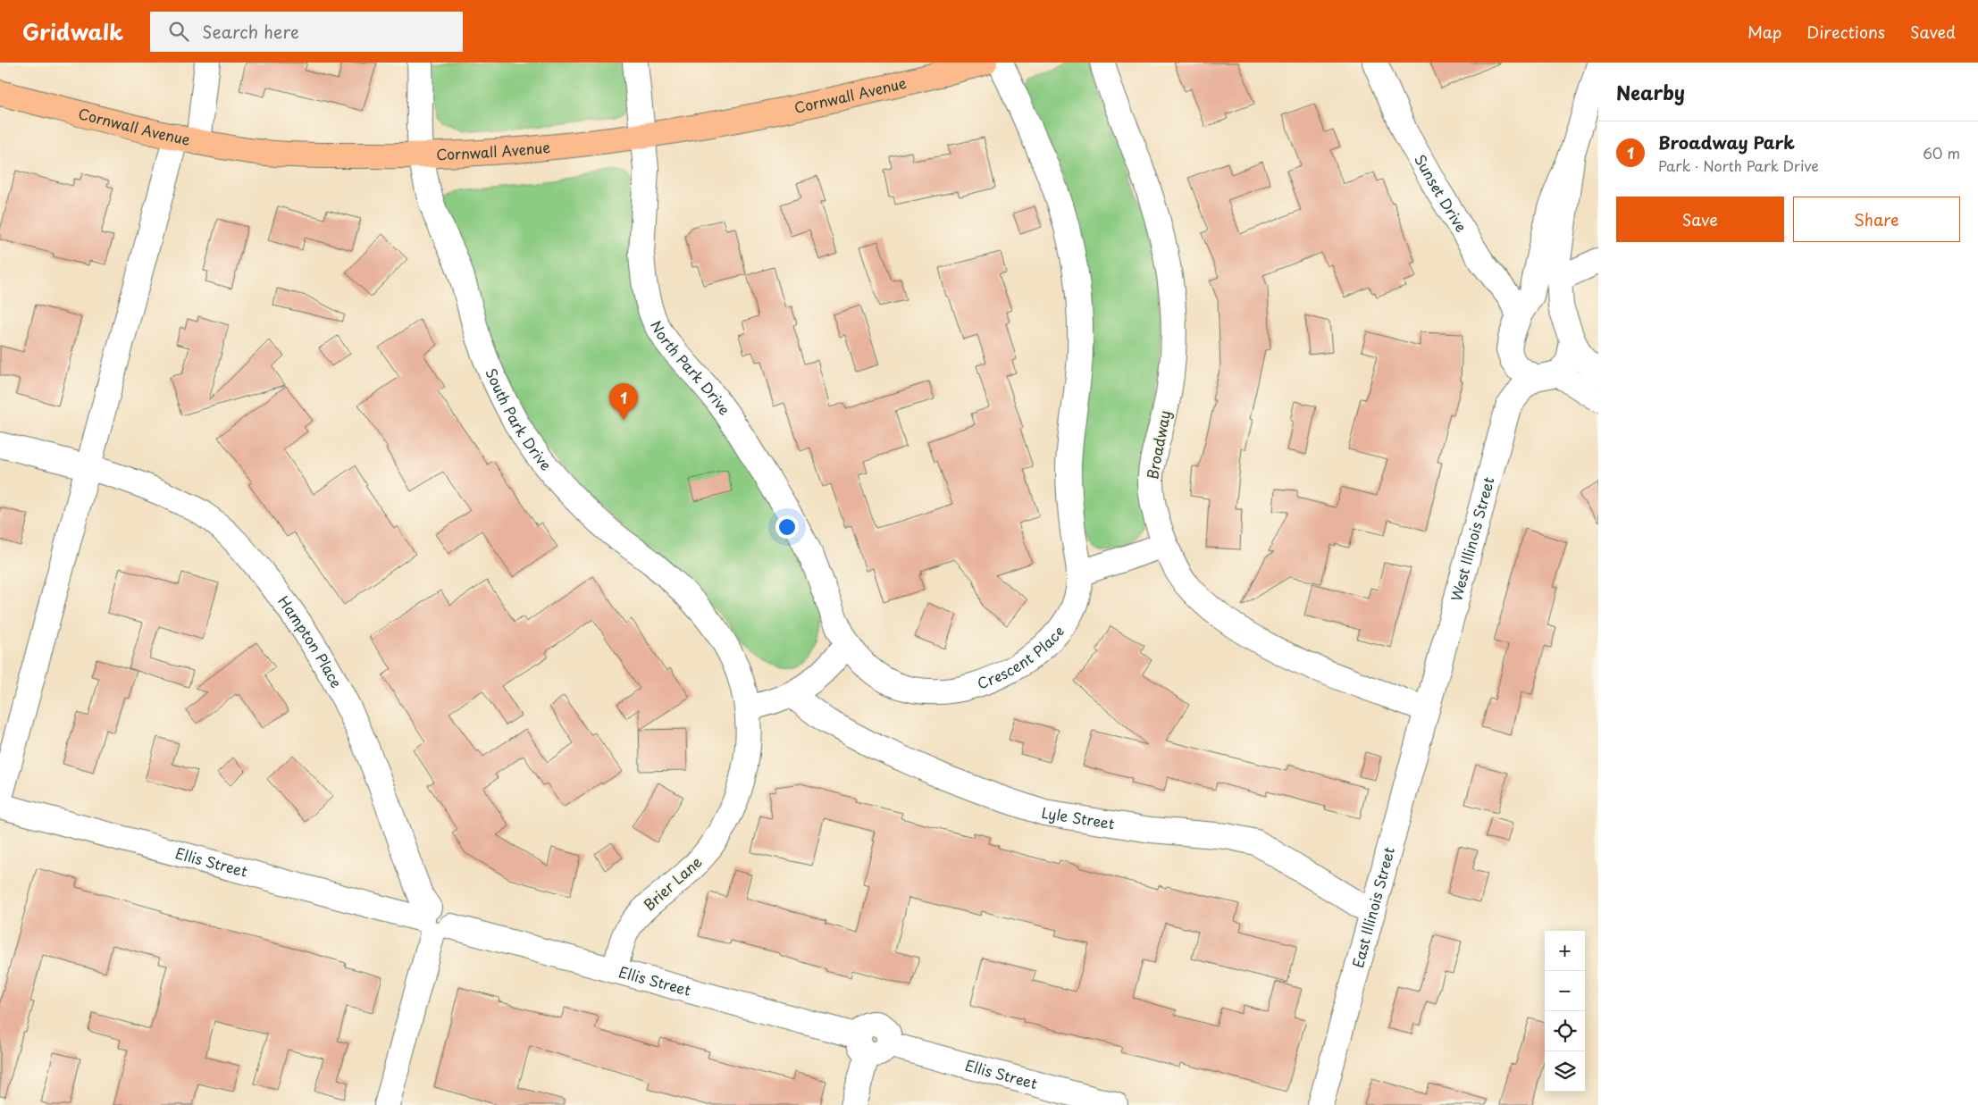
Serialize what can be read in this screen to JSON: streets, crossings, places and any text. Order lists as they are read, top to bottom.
{
  "streets": {
    "main road": ["Cornwall Avenue"],
    "street": [
      "Sunset Drive",
      "North Park Drive",
      "South Park Drive",
      "Broadway",
      "West Illinois Street",
      "Hampton Place",
      "Crescent Place",
      "Lyle Street",
      "Ellis Street",
      "Brier Lane",
      "East Illinois Street"
    ]
  },
  "crossings": [
    ["Cornwall Avenue", "North Park Drive"],
    ["Cornwall Avenue", "South Park Drive"],
    ["North Park Drive", "Crescent Place"],
    ["South Park Drive", "Brier Lane"],
    ["Broadway", "West Illinois Street"],
    ["Broadway", "East Illinois Street"],
    ["West Illinois Street", "East Illinois Street"],
    ["Hampton Place", "Ellis Street"],
    ["Lyle Street", "East Illinois Street"],
    ["Ellis Street", "Brier Lane"]
  ],
  "page": {
    "header": "Gridwalk",
    "search": "Search here",
    "nav": ["Map", "Directions", "Saved"],
    "heading": "Nearby",
    "list": [
      {
        "mark": "1",
        "name": "Broadway Park",
        "note": "Park · North Park Drive",
        "value": "60 m"
      }
    ],
    "buttons": ["Save", "Share"],
    "pins": "1",
    "map_buttons": ["+", "−"]
  }
}
